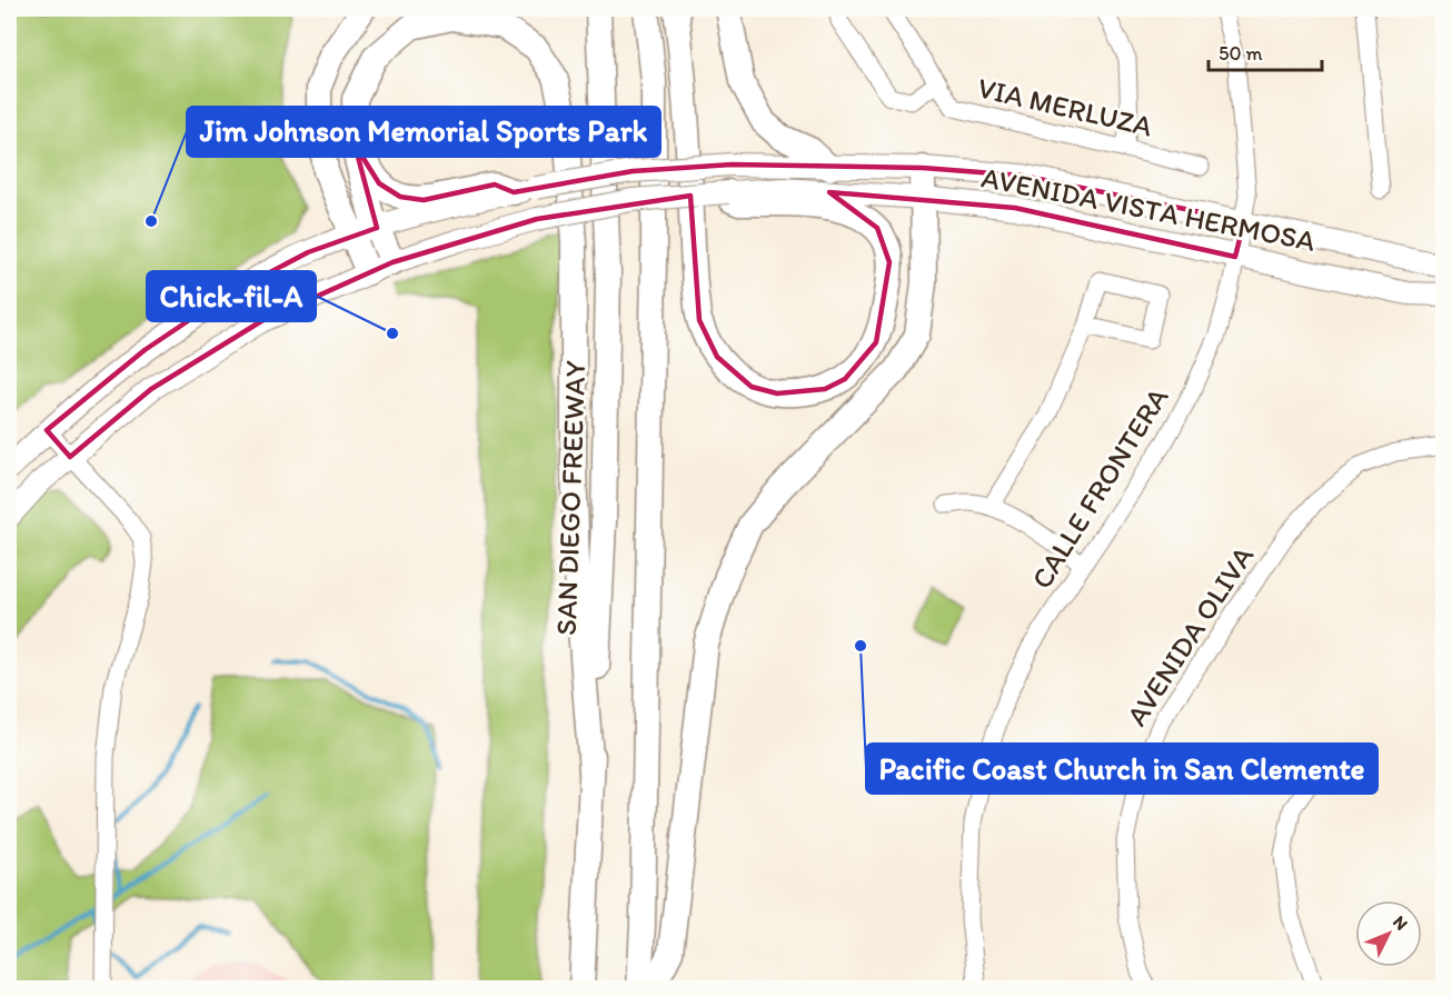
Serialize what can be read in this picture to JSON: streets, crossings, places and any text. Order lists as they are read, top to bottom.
{
  "streets": {
    "highway": ["SAN DIEGO FREEWAY"],
    "main road": ["AVENIDA VISTA HERMOSA"],
    "street": ["VIA MERLUZA", "CALLE FRONTERA", "AVENIDA OLIVA"]
  },
  "crossings": [
    ["AVENIDA VISTA HERMOSA", "CALLE FRONTERA"]
  ],
  "places": ["Jim Johnson Memorial Sports Park", "Chick-fil-A", "Pacific Coast Church in San Clemente"],
  "scale_bar": "50 m",
  "north": "top right"
}
